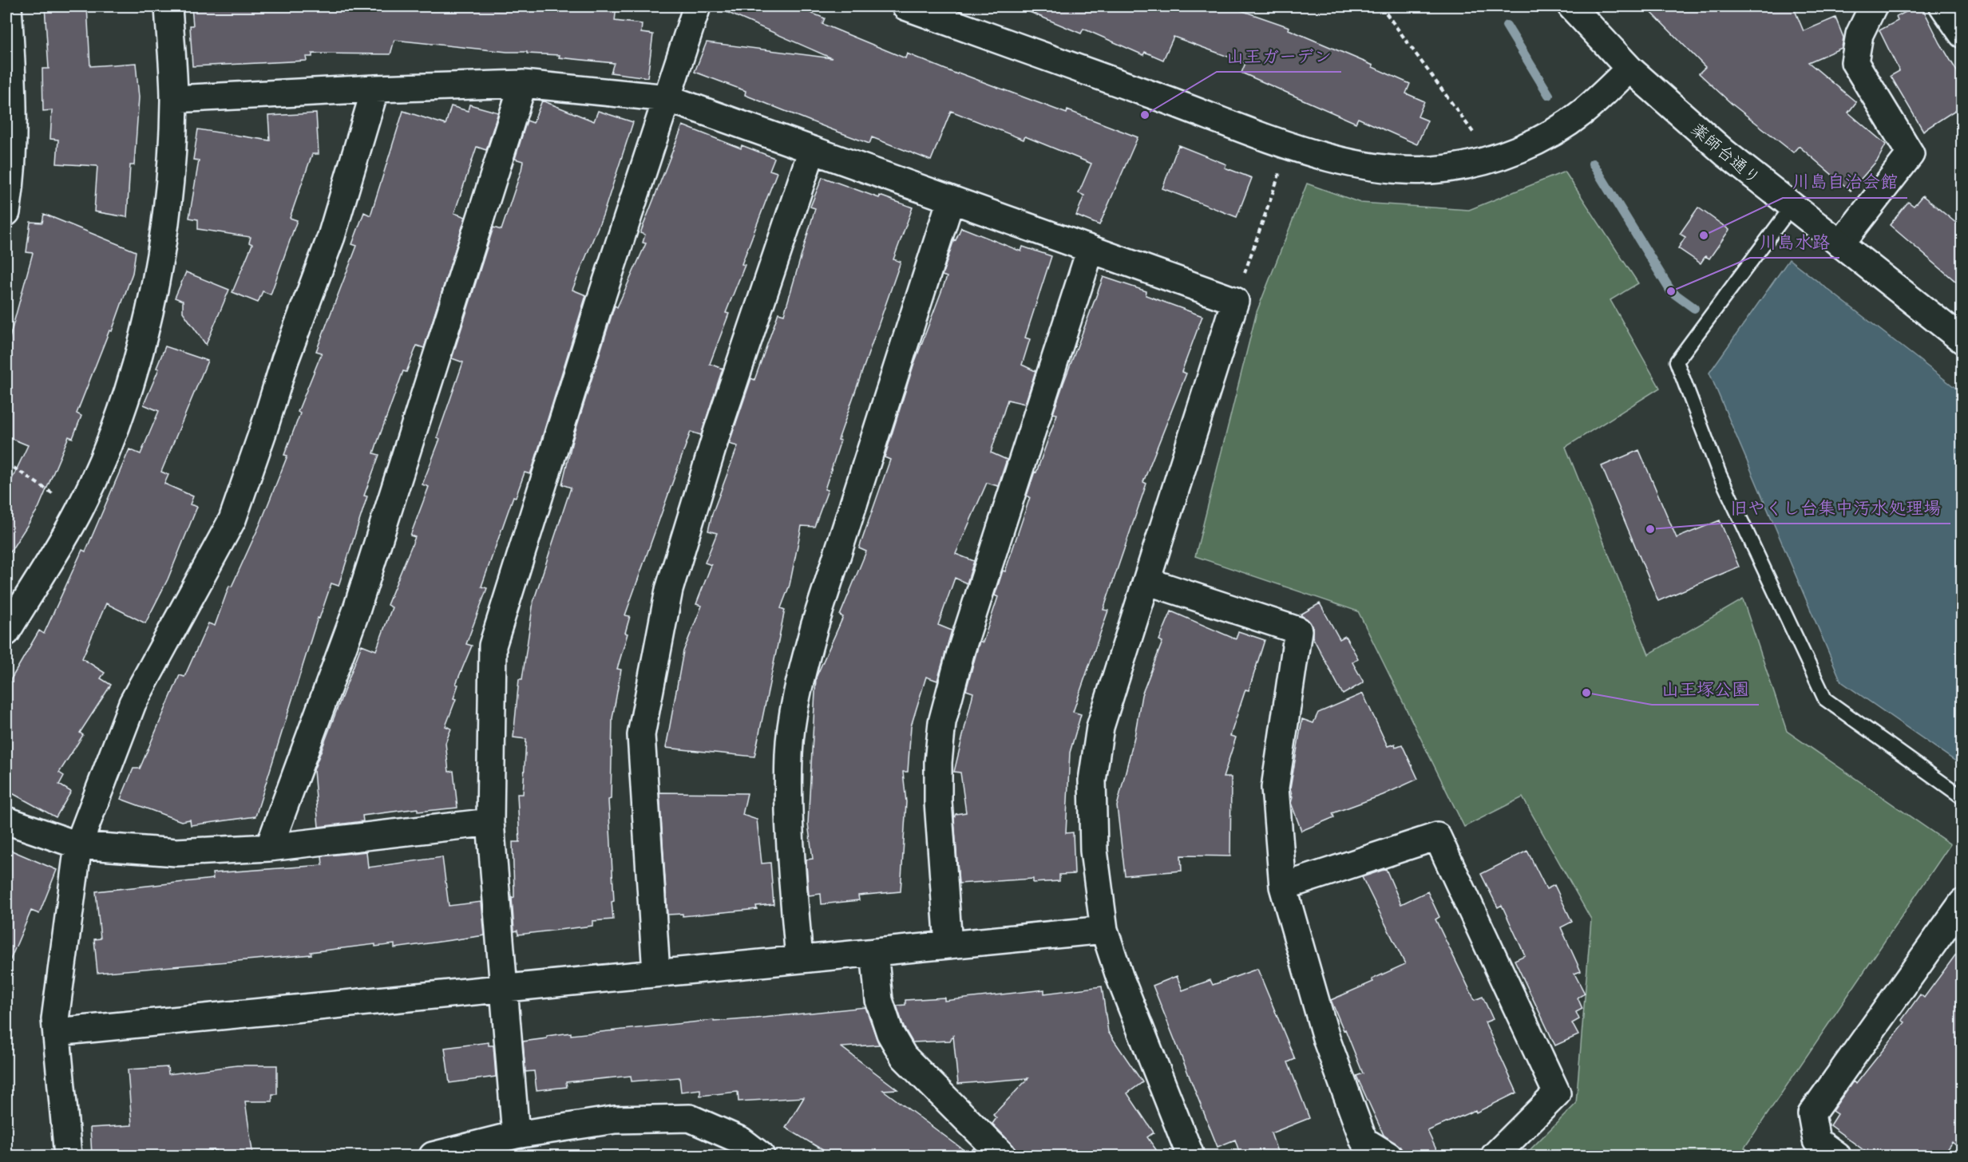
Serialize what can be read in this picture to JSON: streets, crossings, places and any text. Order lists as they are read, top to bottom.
{
  "streets": {
    "street": ["薬師台通り"]
  },
  "places": [
    "山王ガーデン",
    "川島自治会館",
    "川島水路",
    "旧やくし台集中汚水処理場",
    "山王塚公園"
  ]
}
